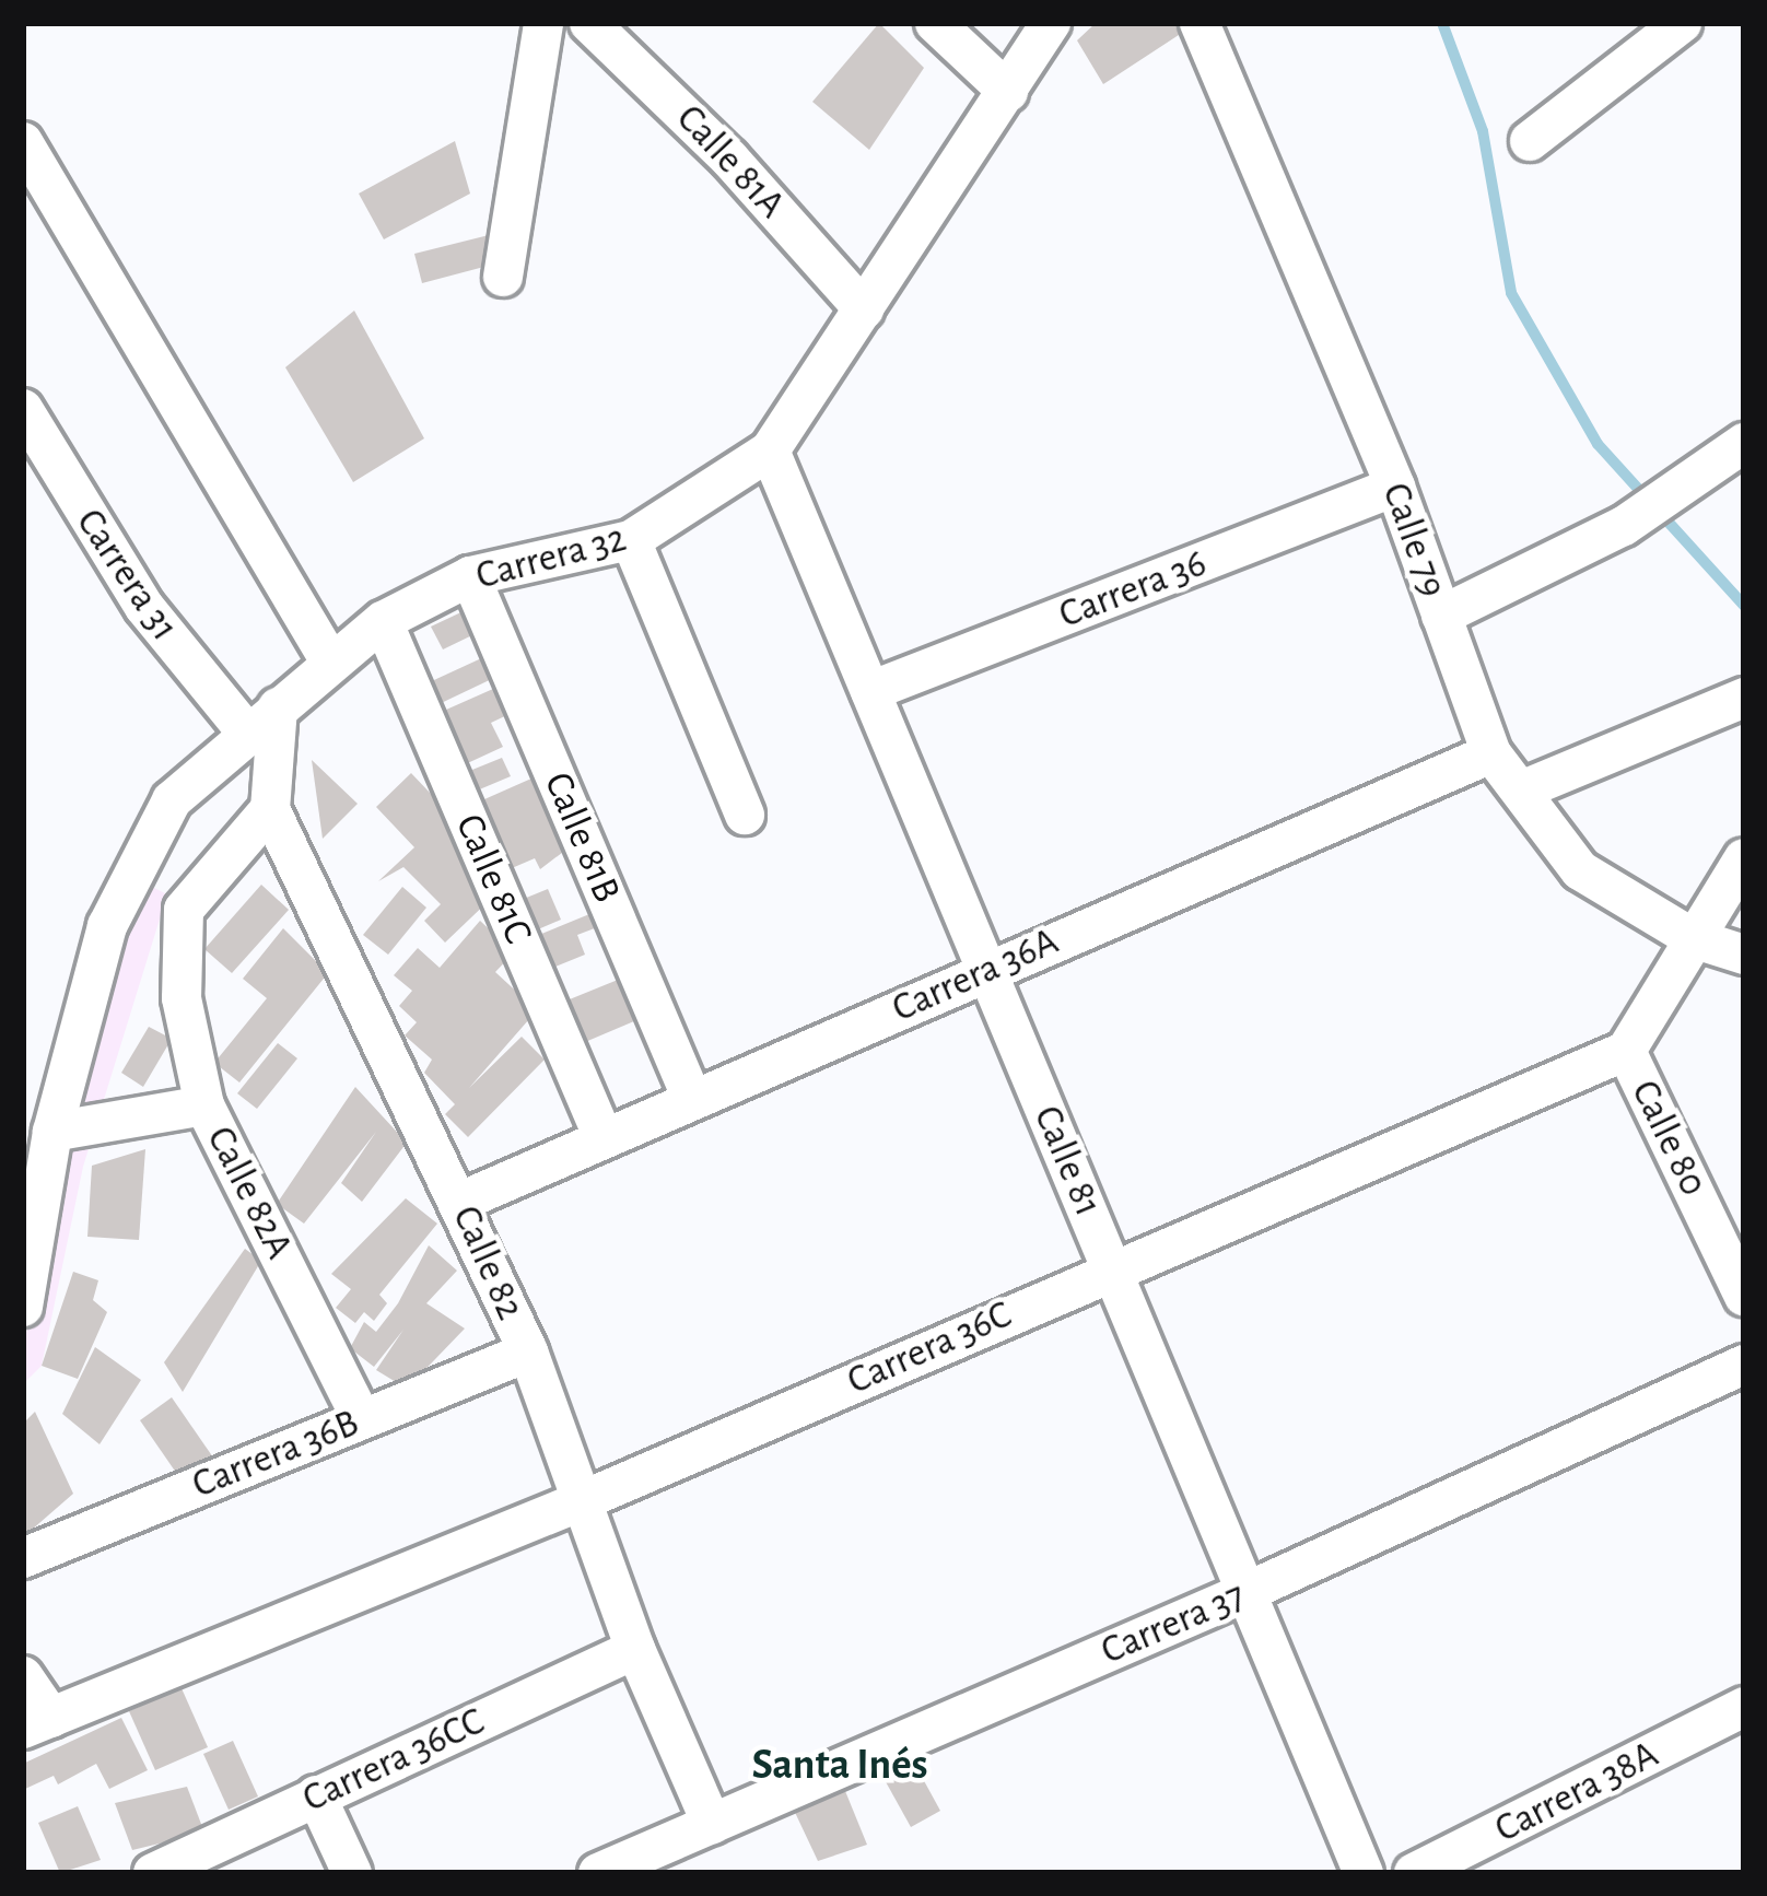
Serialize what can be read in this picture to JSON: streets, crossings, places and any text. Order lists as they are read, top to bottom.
{
  "streets": {
    "street": [
      "Calle 81A",
      "Calle 79",
      "Carrera 32",
      "Carrera 31",
      "Carrera 36",
      "Calle 81B",
      "Calle 81C",
      "Carrera 36A",
      "Calle 80",
      "Calle 81",
      "Calle 82A",
      "Calle 82",
      "Carrera 36C",
      "Carrera 36B",
      "Carrera 37",
      "Carrera 36CC",
      "Carrera 38A"
    ]
  },
  "crossings": [
    ["Calle 81A", "Carrera 32"],
    ["Calle 79", "Carrera 36"],
    ["Calle 79", "Carrera 36A"],
    ["Carrera 32", "Carrera 31"],
    ["Carrera 32", "Calle 81B"],
    ["Carrera 32", "Calle 81C"],
    ["Carrera 32", "Calle 81"],
    ["Carrera 32", "Calle 82A"],
    ["Carrera 36", "Calle 81"],
    ["Calle 81B", "Carrera 36A"],
    ["Calle 81C", "Carrera 36A"],
    ["Carrera 36A", "Calle 81"],
    ["Carrera 36A", "Calle 82"],
    ["Calle 80", "Carrera 36C"],
    ["Calle 81", "Carrera 36C"],
    ["Calle 81", "Carrera 37"],
    ["Calle 82A", "Carrera 36B"],
    ["Calle 82", "Carrera 36C"],
    ["Calle 82", "Carrera 36B"],
    ["Calle 82", "Carrera 37"],
    ["Calle 82", "Carrera 36CC"]
  ],
  "districts": ["Santa Inés"]
}
